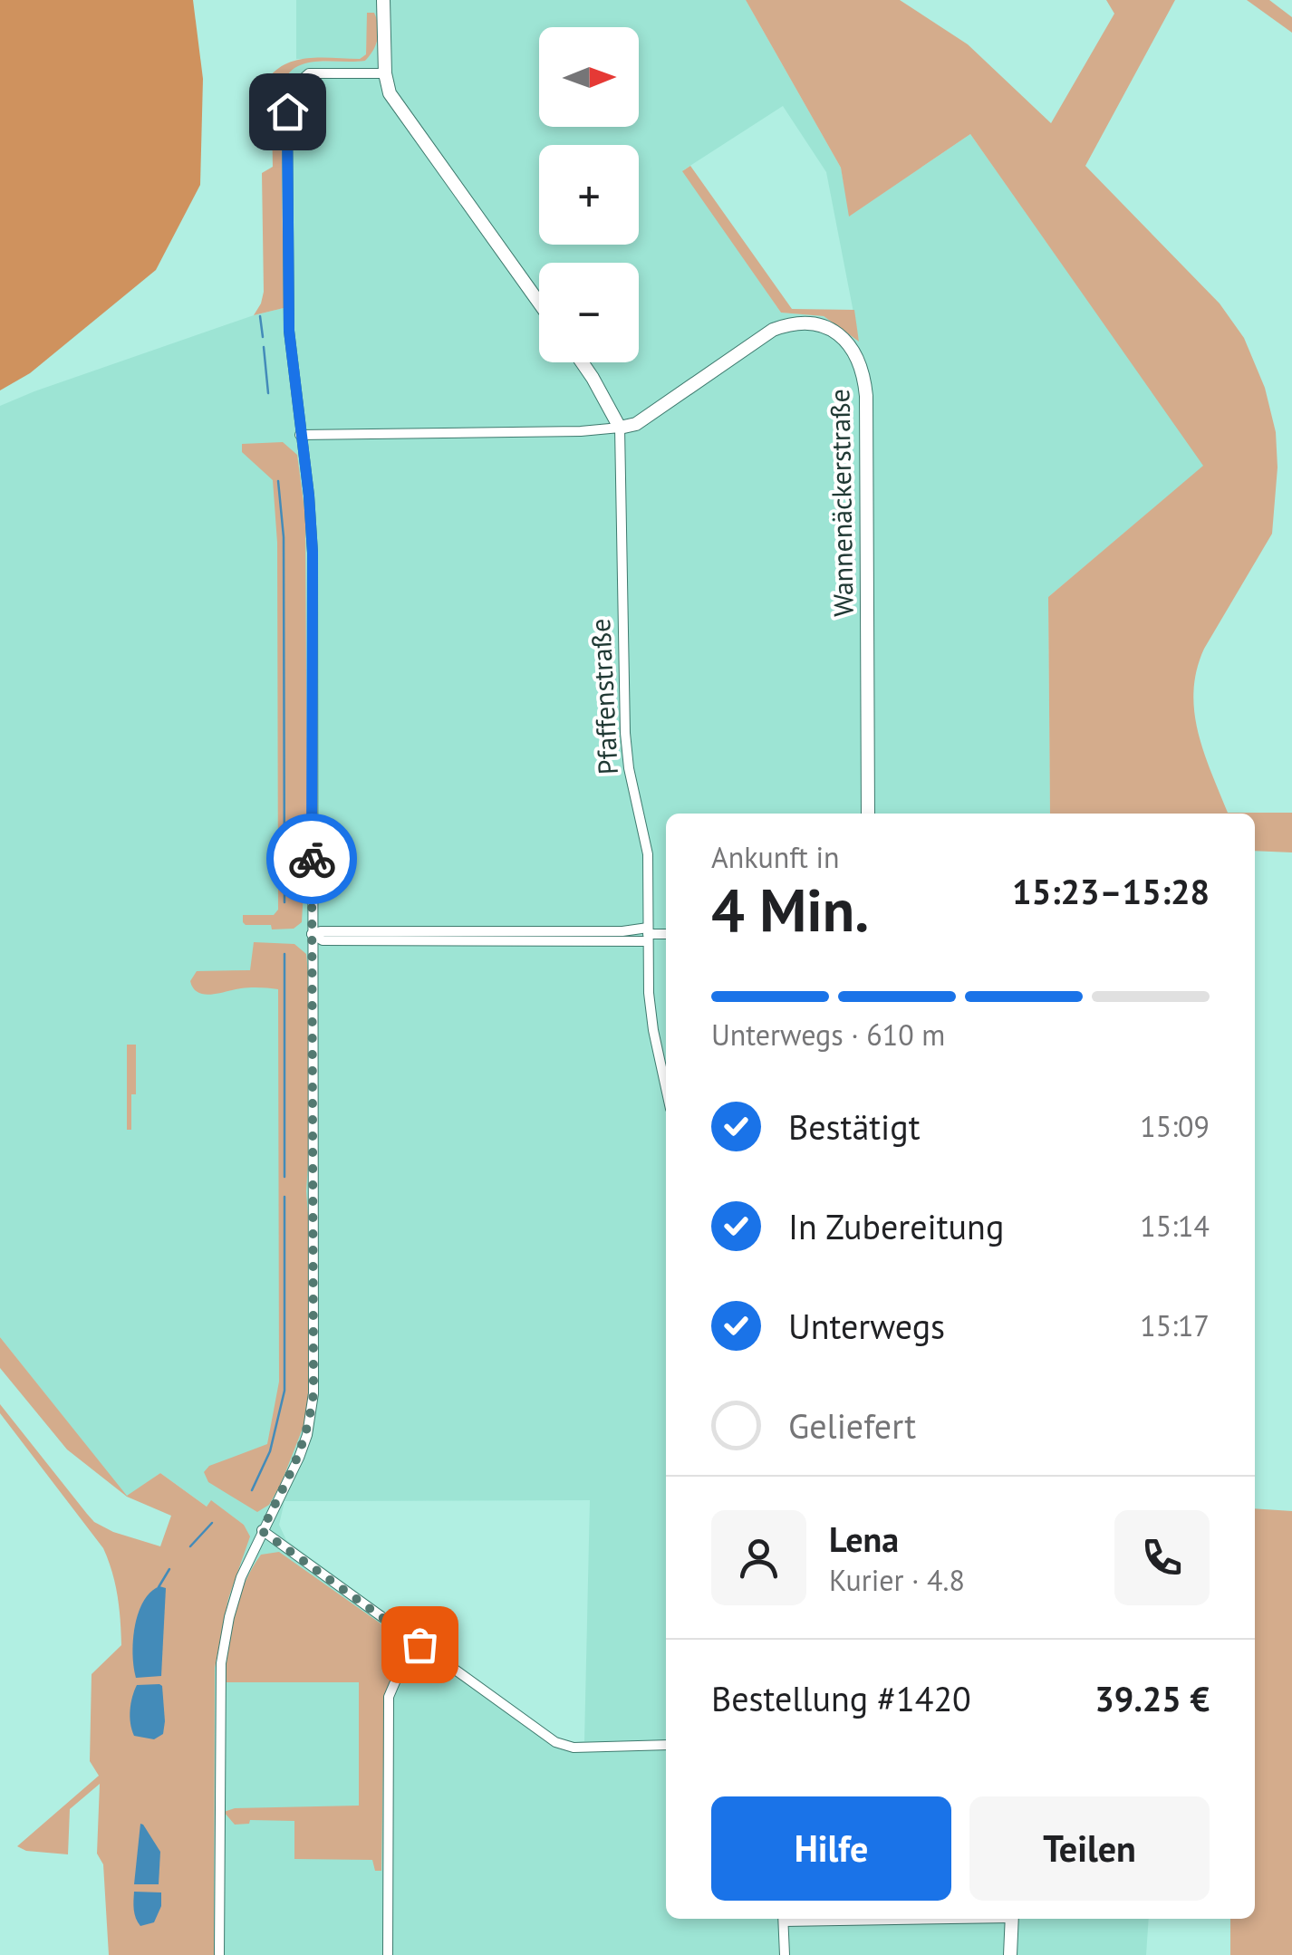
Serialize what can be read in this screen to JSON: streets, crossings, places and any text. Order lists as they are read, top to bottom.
{
  "streets": {
    "street": ["Wannenäckerstraße", "Pfaffenstraße"]
  },
  "crossings": [
    ["Wannenäckerstraße", "Pfaffenstraße"]
  ],
  "north": "right",
  "page": {
    "map_buttons": ["+", "−"],
    "heading": ["4 Min.", "Ankunft in", "15:23–15:28"],
    "panel": [
      "Lena",
      "Kurier · 4.8",
      "Bestellung #1420",
      "39.25 €"
    ],
    "bar": "Unterwegs · 610 m",
    "list": [
      ["Bestätigt", "15:09"],
      ["In Zubereitung", "15:14"],
      ["Unterwegs", "15:17"],
      "Geliefert"
    ],
    "buttons": ["Hilfe", "Teilen"]
  }
}
